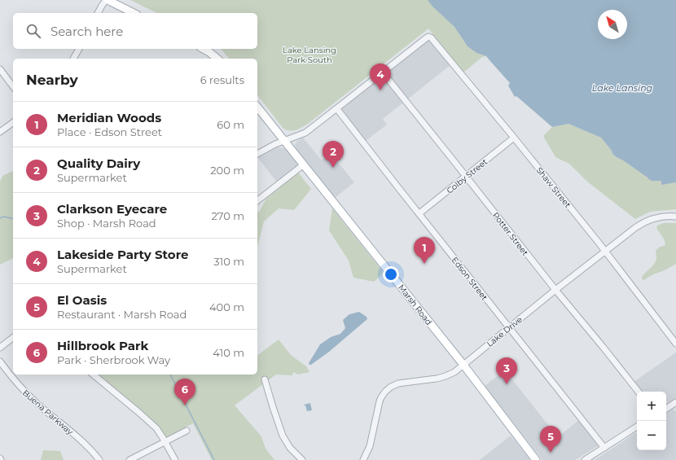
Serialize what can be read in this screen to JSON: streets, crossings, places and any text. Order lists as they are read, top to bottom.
{
  "streets": {
    "main road": ["Marsh Road"],
    "street": [
      "Colby Street",
      "Shaw Street",
      "Potter Street",
      "Edson Street",
      "Lake Drive",
      "Buena Parkway"
    ]
  },
  "crossings": [
    ["Colby Street", "Shaw Street"],
    ["Colby Street", "Potter Street"],
    ["Colby Street", "Edson Street"],
    ["Shaw Street", "Potter Street"],
    ["Shaw Street", "Lake Drive"],
    ["Potter Street", "Lake Drive"],
    ["Edson Street", "Lake Drive"],
    ["Marsh Road", "Lake Drive"]
  ],
  "water": ["Lake Lansing"],
  "parks": ["Lake Lansing Park South"],
  "north": "top left",
  "page": {
    "search": "Search here",
    "heading": ["Nearby", "6 results"],
    "pins": [
      "4",
      "2",
      "1",
      "3",
      "6",
      "5"
    ],
    "list": [
      {
        "mark": "1",
        "name": "Meridian Woods",
        "note": "Place · Edson Street",
        "value": "60 m"
      },
      {
        "mark": "2",
        "name": "Quality Dairy",
        "note": "Supermarket",
        "value": "200 m"
      },
      {
        "mark": "3",
        "name": "Clarkson Eyecare",
        "note": "Shop · Marsh Road",
        "value": "270 m"
      },
      {
        "mark": "4",
        "name": "Lakeside Party Store",
        "note": "Supermarket",
        "value": "310 m"
      },
      {
        "mark": "5",
        "name": "El Oasis",
        "note": "Restaurant · Marsh Road",
        "value": "400 m"
      },
      {
        "mark": "6",
        "name": "Hillbrook Park",
        "note": "Park · Sherbrook Way",
        "value": "410 m"
      }
    ],
    "map_buttons": ["+", "−"]
  }
}
